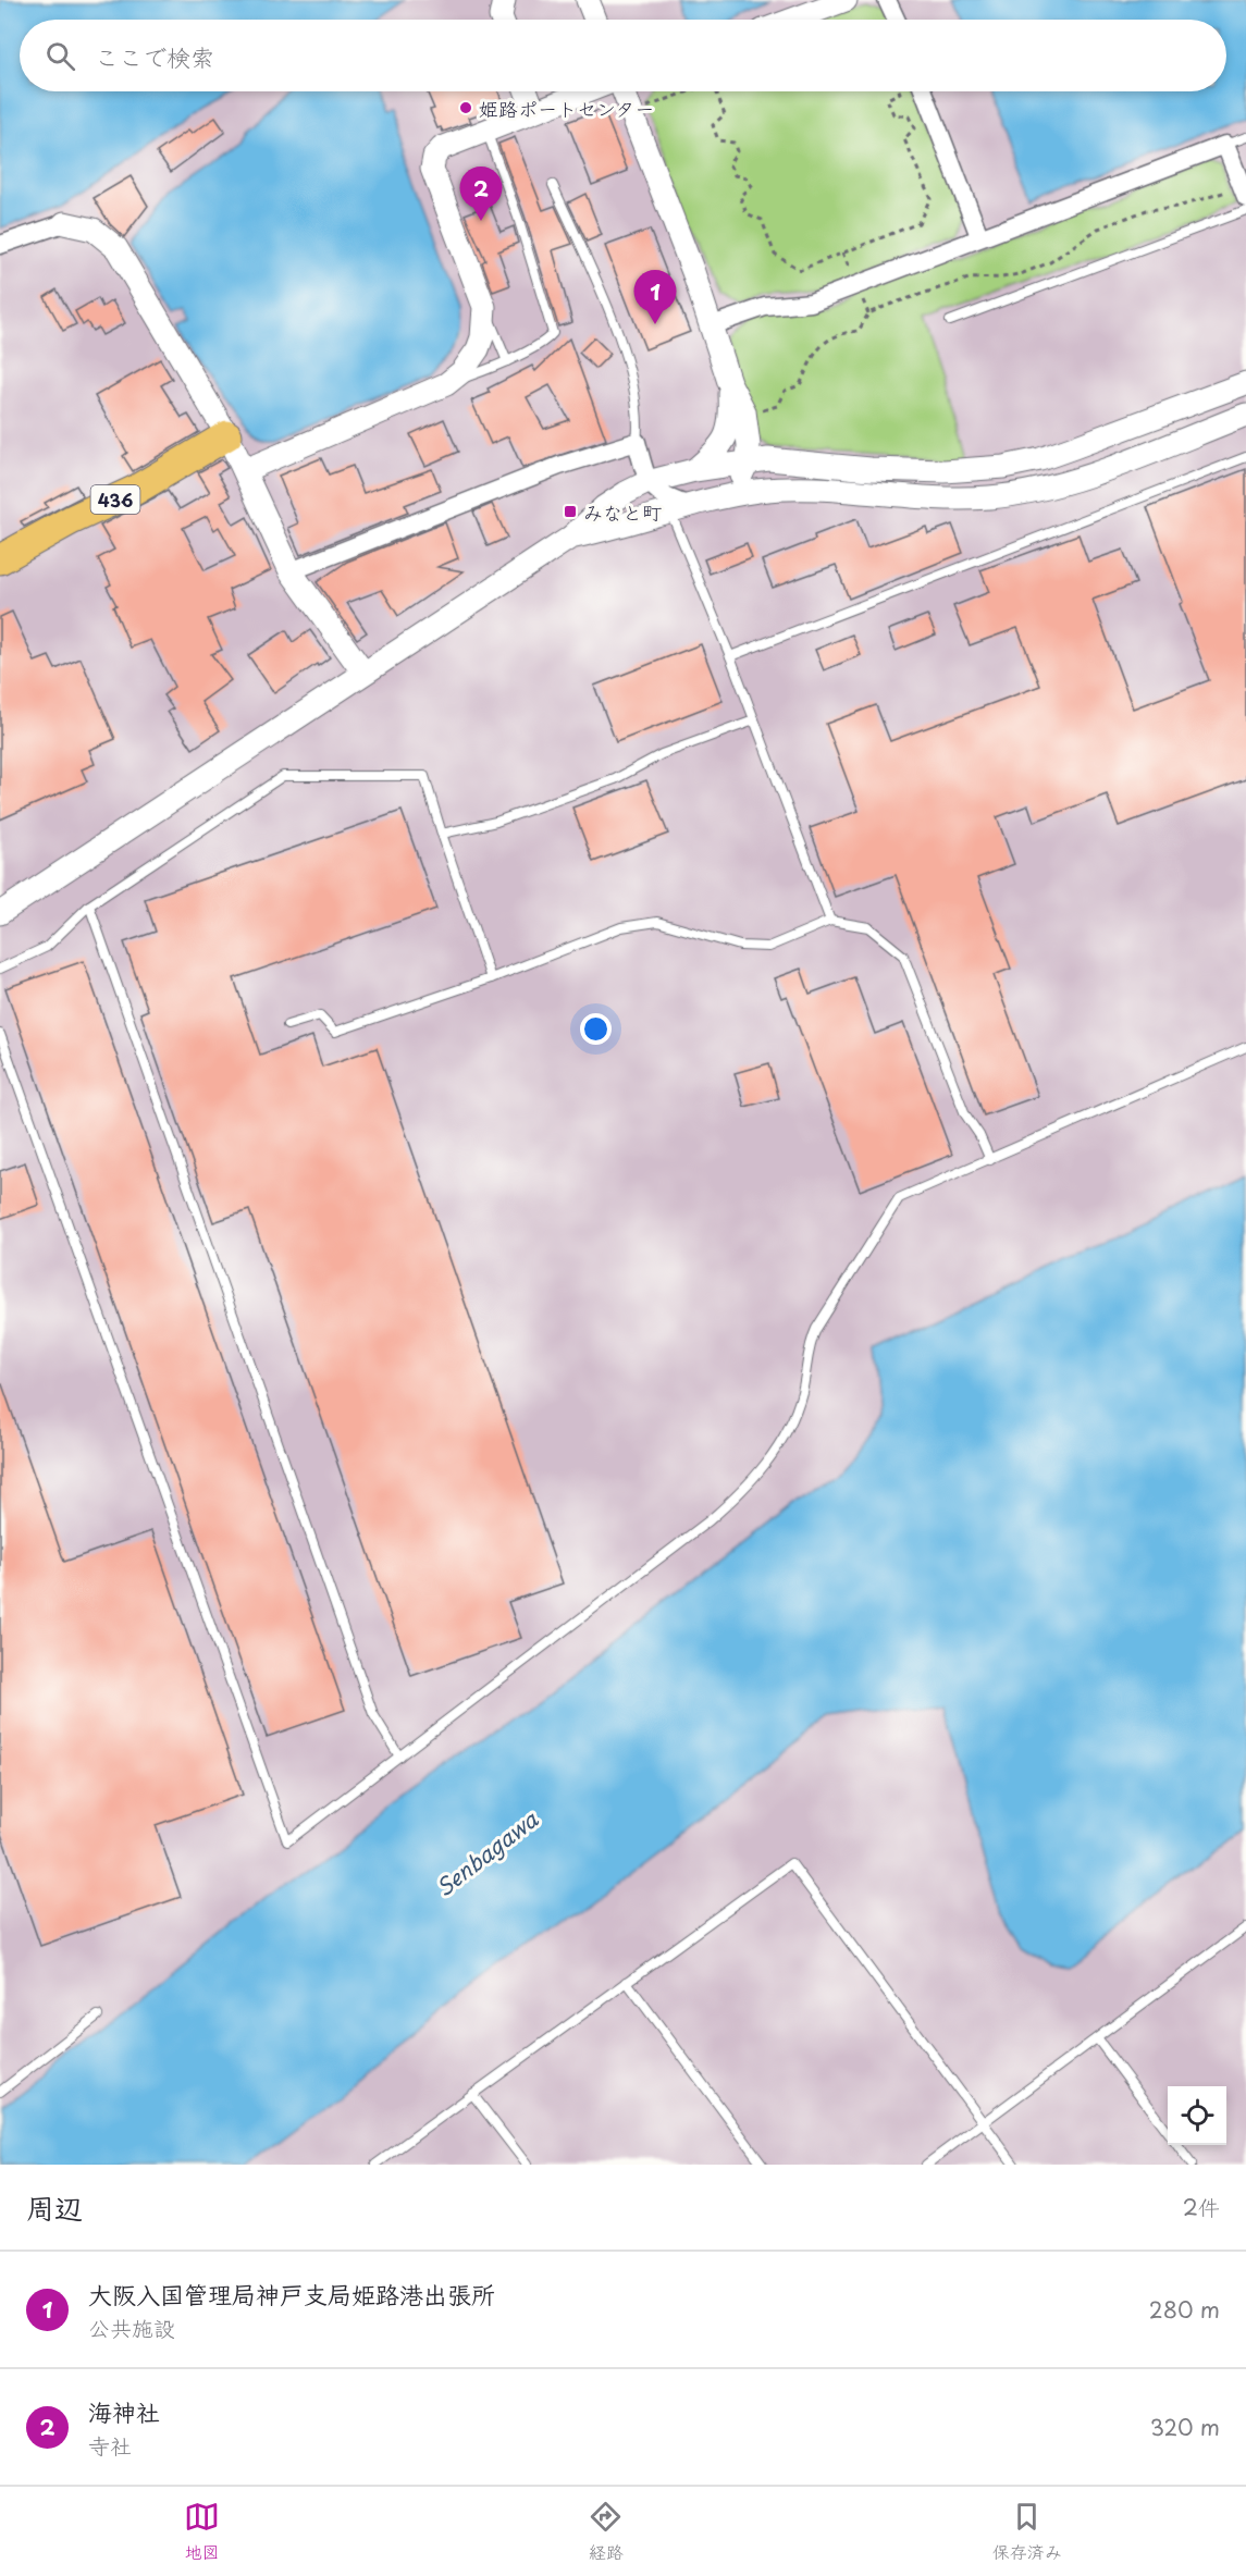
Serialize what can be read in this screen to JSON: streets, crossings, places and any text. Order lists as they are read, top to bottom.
{
  "streets": {
    "highway": ["436"]
  },
  "water": ["Senbagawa"],
  "places": {
    "other": ["姫路ポートセンター"],
    "transit": ["みなと町"]
  },
  "page": {
    "search": "ここで検索",
    "pins": ["2", "1"],
    "heading": ["周辺", "2件"],
    "list": [
      {
        "mark": "1",
        "name": "大阪入国管理局神戸支局姫路港出張所",
        "note": "公共施設",
        "value": "280 m"
      },
      {
        "mark": "2",
        "name": "海神社",
        "note": "寺社",
        "value": "320 m"
      }
    ],
    "nav": ["地図", "経路", "保存済み"]
  }
}
